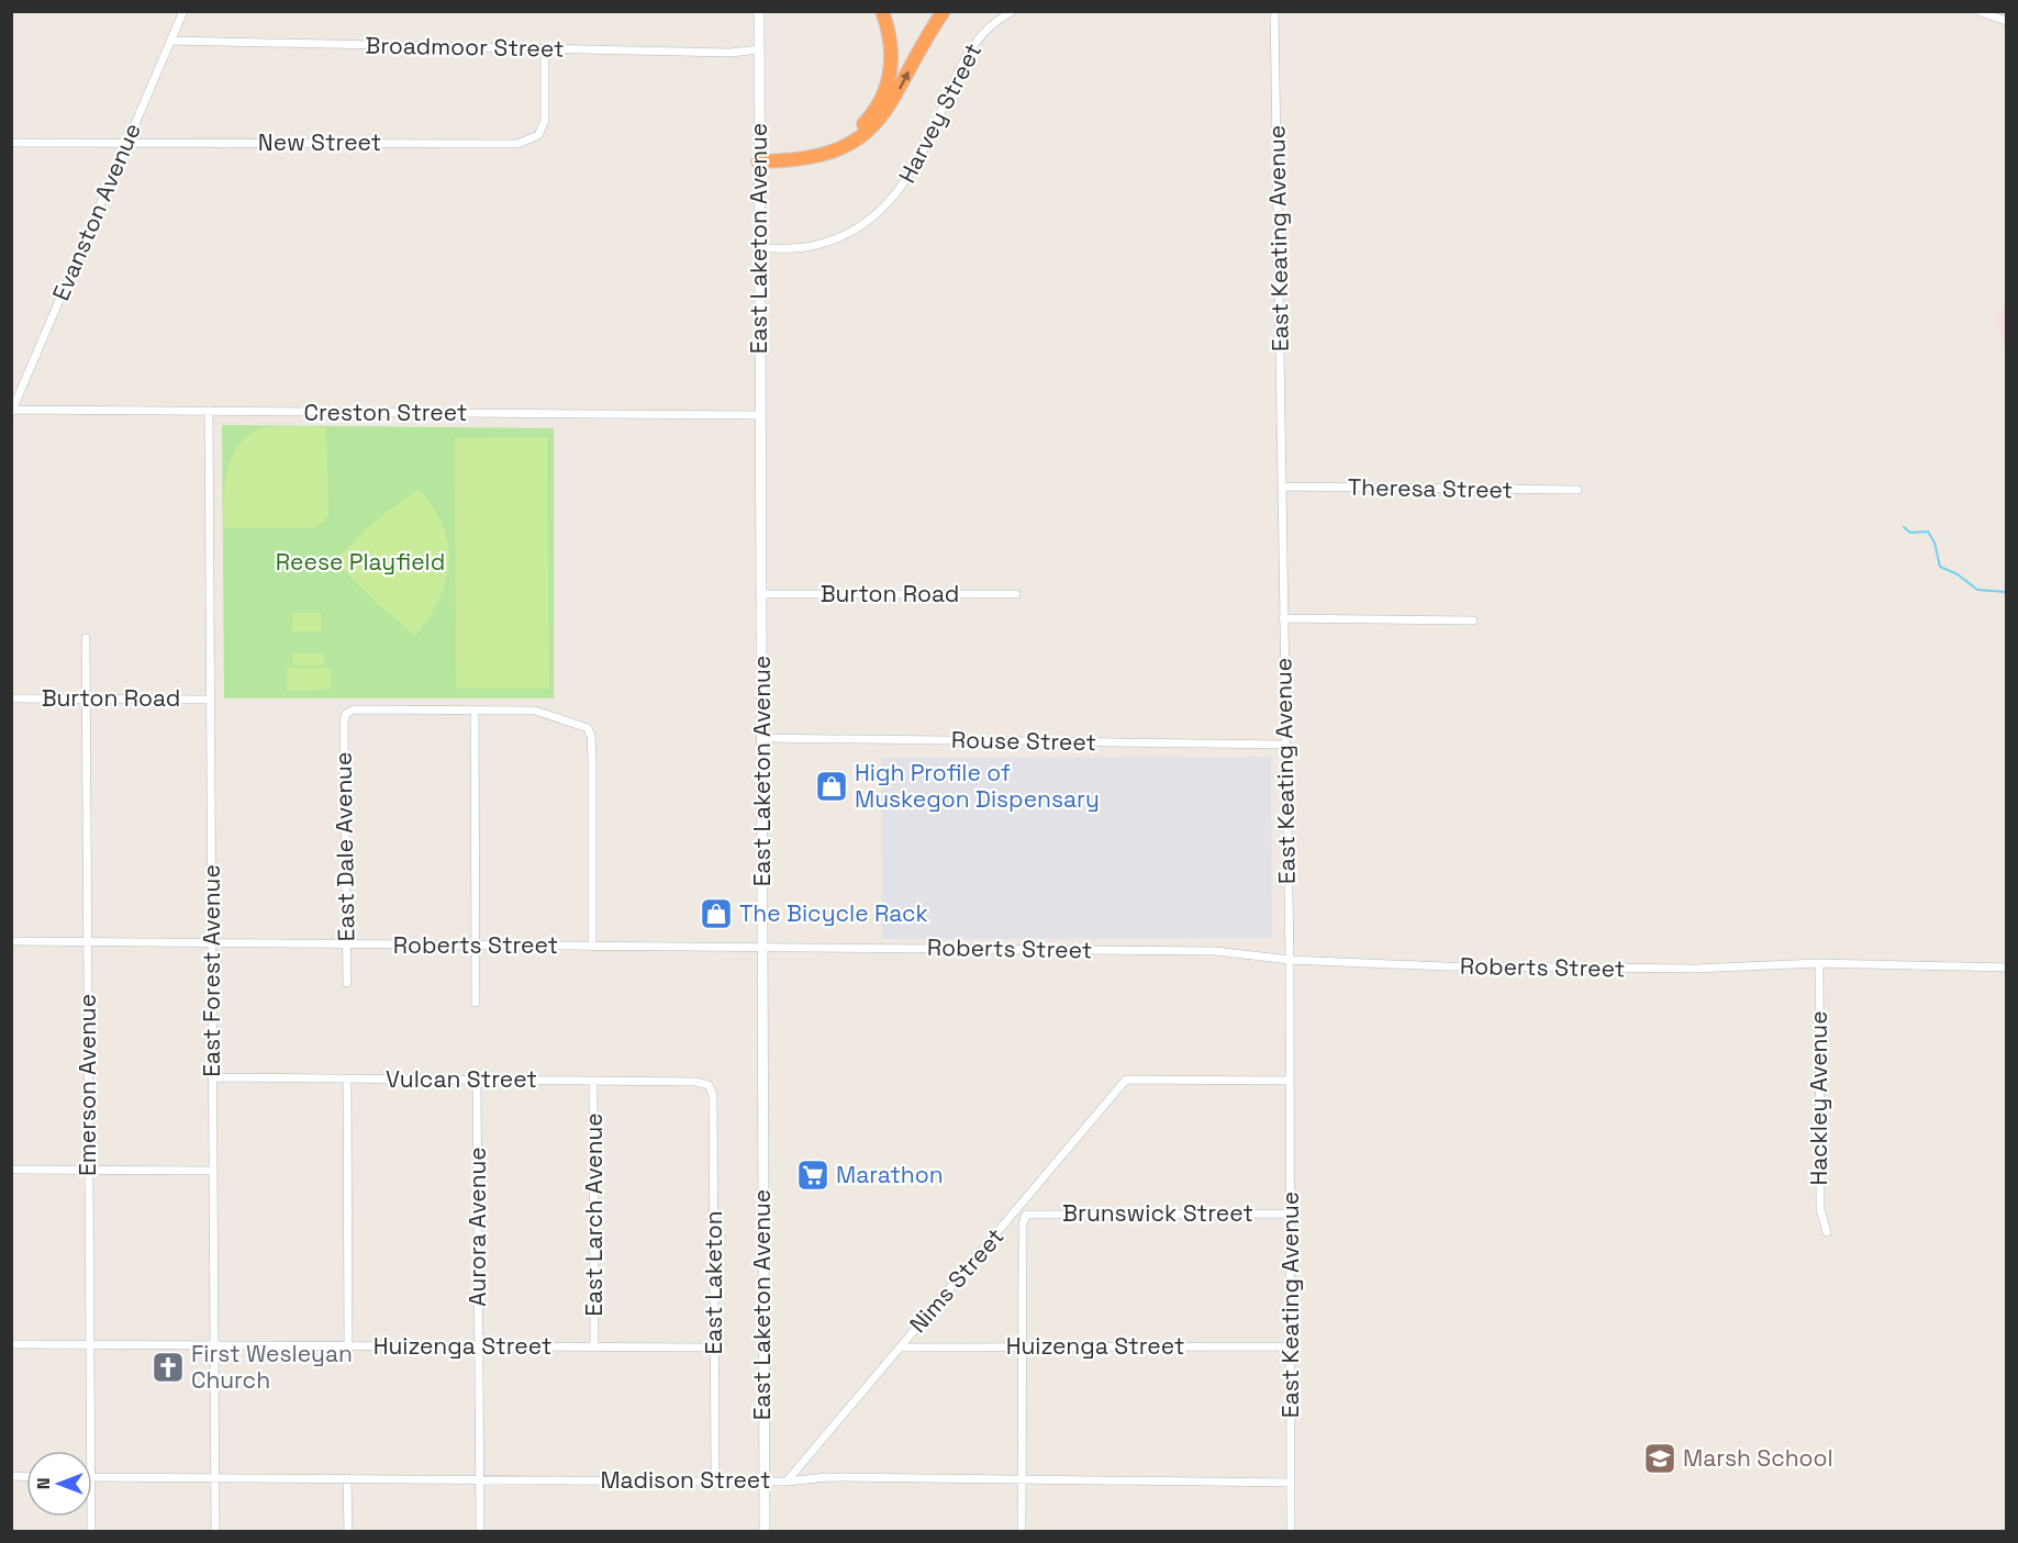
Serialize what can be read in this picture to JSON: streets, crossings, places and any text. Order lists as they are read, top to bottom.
{
  "streets": {
    "main road": ["East Laketon Avenue"],
    "street": [
      "Broadmoor Street",
      "Harvey Street",
      "New Street",
      "Evanston Avenue",
      "East Keating Avenue",
      "Creston Street",
      "Theresa Street",
      "Burton Road",
      "Rouse Street",
      "East Dale Avenue",
      "Roberts Street",
      "East Forest Avenue",
      "Vulcan Street",
      "Emerson Avenue",
      "Hackley Avenue",
      "Brunswick Street",
      "East Larch Avenue",
      "Aurora Avenue",
      "Nims Street",
      "East Laketon",
      "Huizenga Street",
      "Madison Street"
    ]
  },
  "crossings": [
    ["Broadmoor Street", "New Street"],
    ["Broadmoor Street", "Evanston Avenue"],
    ["Broadmoor Street", "East Laketon Avenue"],
    ["Harvey Street", "East Laketon Avenue"],
    ["New Street", "Evanston Avenue"],
    ["Evanston Avenue", "Creston Street"],
    ["East Laketon Avenue", "Creston Street"],
    ["East Laketon Avenue", "Burton Road"],
    ["East Laketon Avenue", "Rouse Street"],
    ["East Laketon Avenue", "Roberts Street"],
    ["East Laketon Avenue", "Madison Street"],
    ["East Keating Avenue", "Theresa Street"],
    ["East Keating Avenue", "Rouse Street"],
    ["East Keating Avenue", "Roberts Street"],
    ["East Keating Avenue", "Brunswick Street"],
    ["East Keating Avenue", "Nims Street"],
    ["East Keating Avenue", "Huizenga Street"],
    ["East Keating Avenue", "Madison Street"],
    ["Creston Street", "East Forest Avenue"],
    ["Burton Road", "East Forest Avenue"],
    ["Burton Road", "Emerson Avenue"],
    ["East Dale Avenue", "Roberts Street"],
    ["Roberts Street", "East Forest Avenue"],
    ["Roberts Street", "Emerson Avenue"],
    ["Roberts Street", "Hackley Avenue"],
    ["East Forest Avenue", "Vulcan Street"],
    ["East Forest Avenue", "Huizenga Street"],
    ["East Forest Avenue", "Madison Street"],
    ["Vulcan Street", "East Larch Avenue"],
    ["Vulcan Street", "Aurora Avenue"],
    ["Vulcan Street", "East Laketon"],
    ["Emerson Avenue", "Huizenga Street"],
    ["Brunswick Street", "Huizenga Street"],
    ["East Larch Avenue", "Huizenga Street"],
    ["Aurora Avenue", "Huizenga Street"],
    ["Aurora Avenue", "Madison Street"],
    ["Nims Street", "Huizenga Street"],
    ["Nims Street", "Madison Street"],
    ["East Laketon", "Huizenga Street"],
    ["East Laketon", "Madison Street"]
  ],
  "parks": ["Reese Playfield"],
  "places": {
    "shop": ["High Profile of Muskegon Dispensary", "The Bicycle Rack"],
    "supermarket": ["Marathon"],
    "church": ["First Wesleyan Church"],
    "school or university": ["Marsh School"]
  },
  "north": "left"
}
